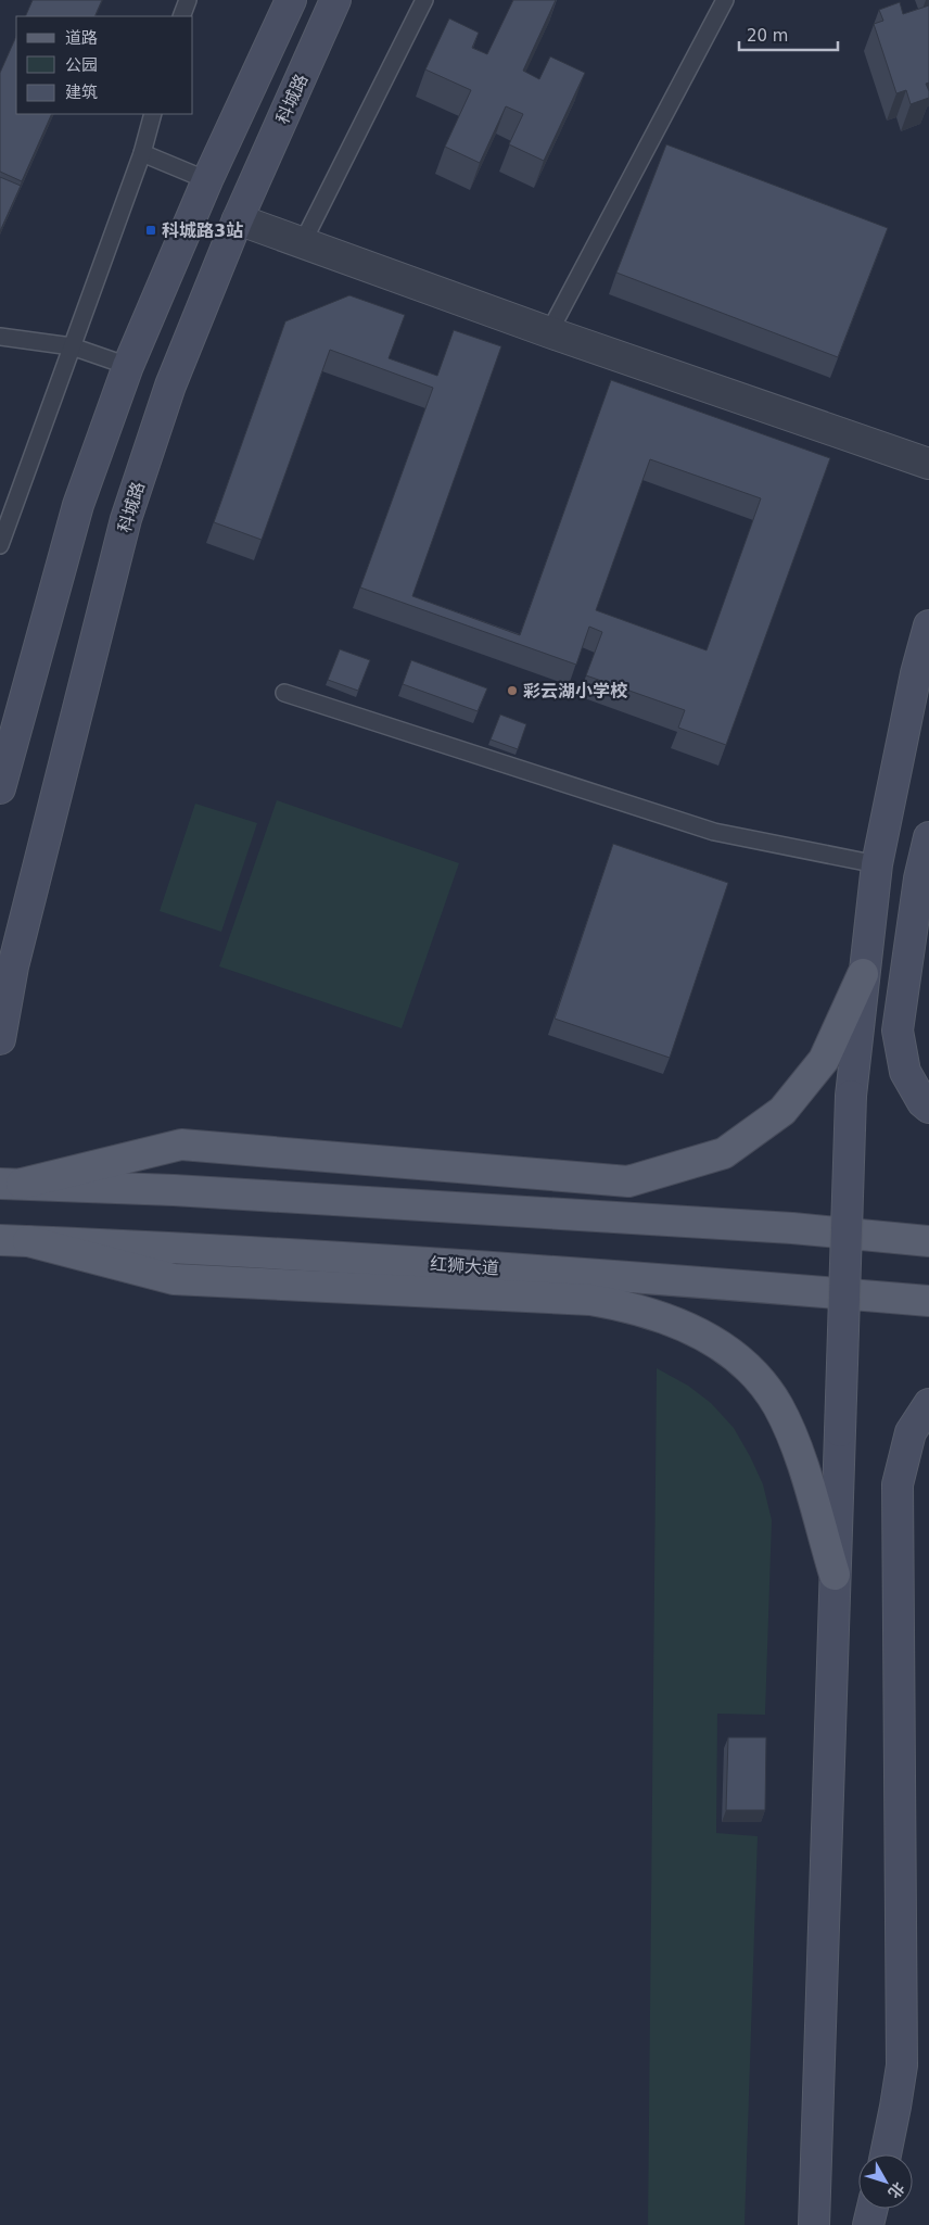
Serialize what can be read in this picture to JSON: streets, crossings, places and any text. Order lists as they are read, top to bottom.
{
  "streets": {
    "main road": ["科城路", "红狮大道"]
  },
  "places": {
    "transit": ["科城路3站"],
    "other": ["彩云湖小学校"]
  },
  "legend": ["道路", "公园", "建筑"],
  "scale_bar": "20 m",
  "north": "bottom right"
}
